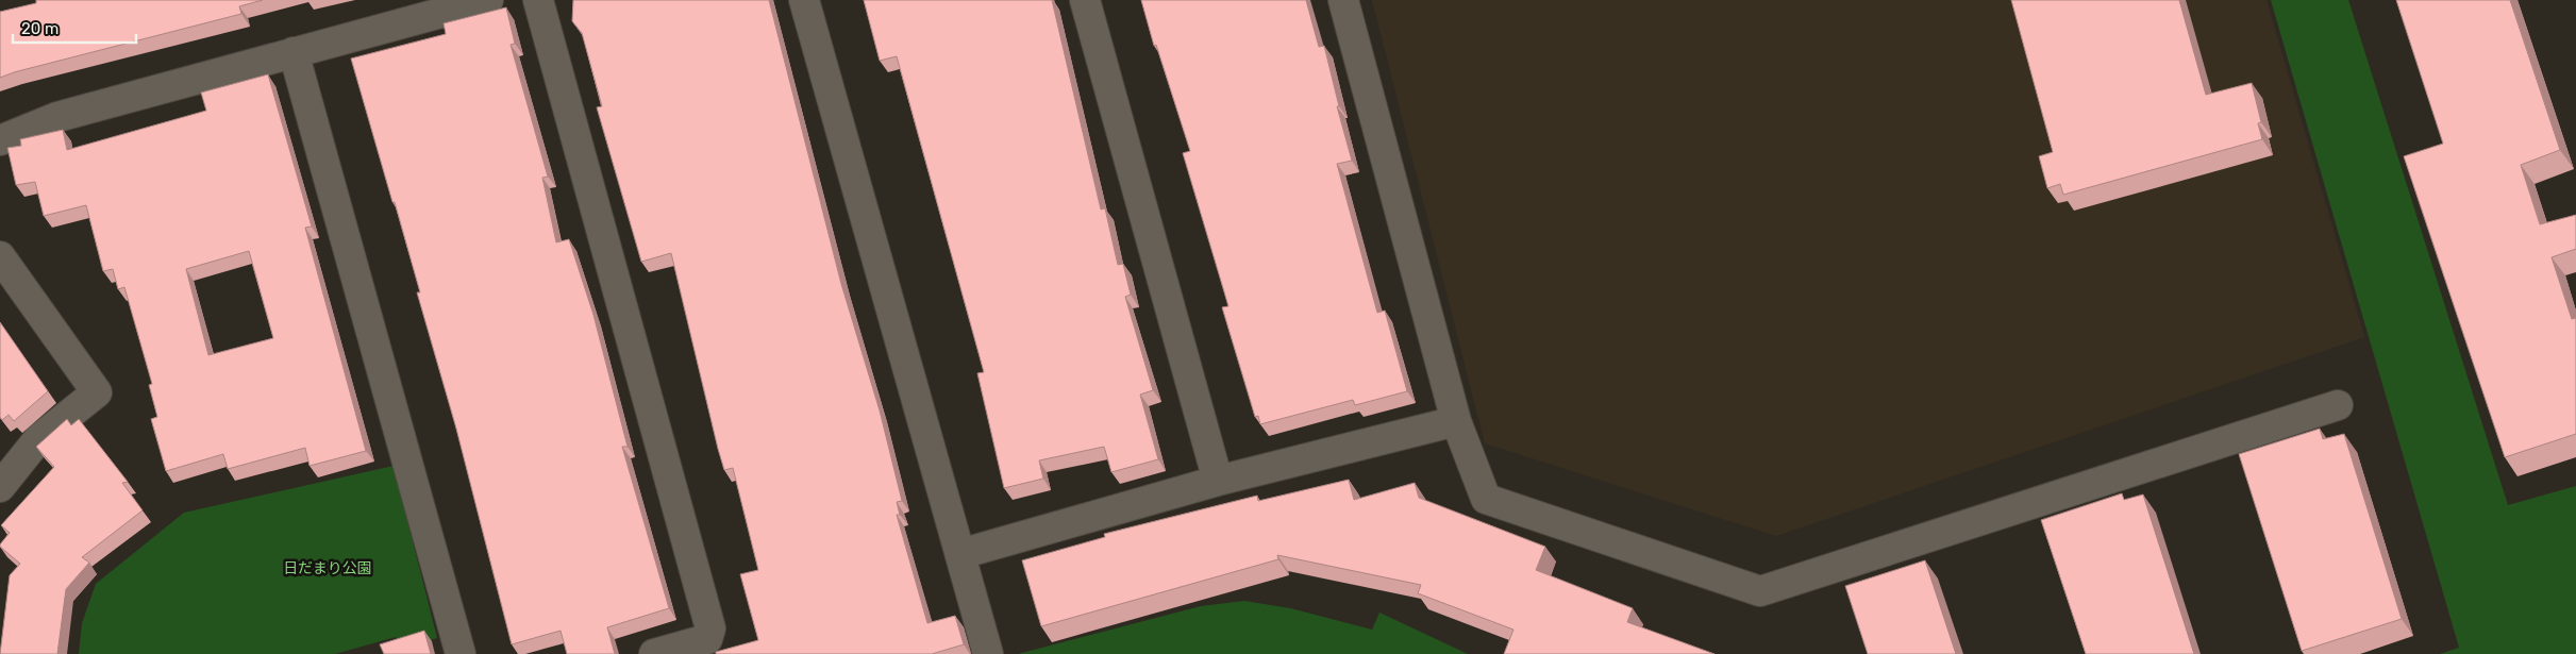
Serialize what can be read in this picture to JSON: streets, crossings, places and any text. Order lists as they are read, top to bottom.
{
  "parks": ["日だまり公園"],
  "scale_bar": "20 m"
}
